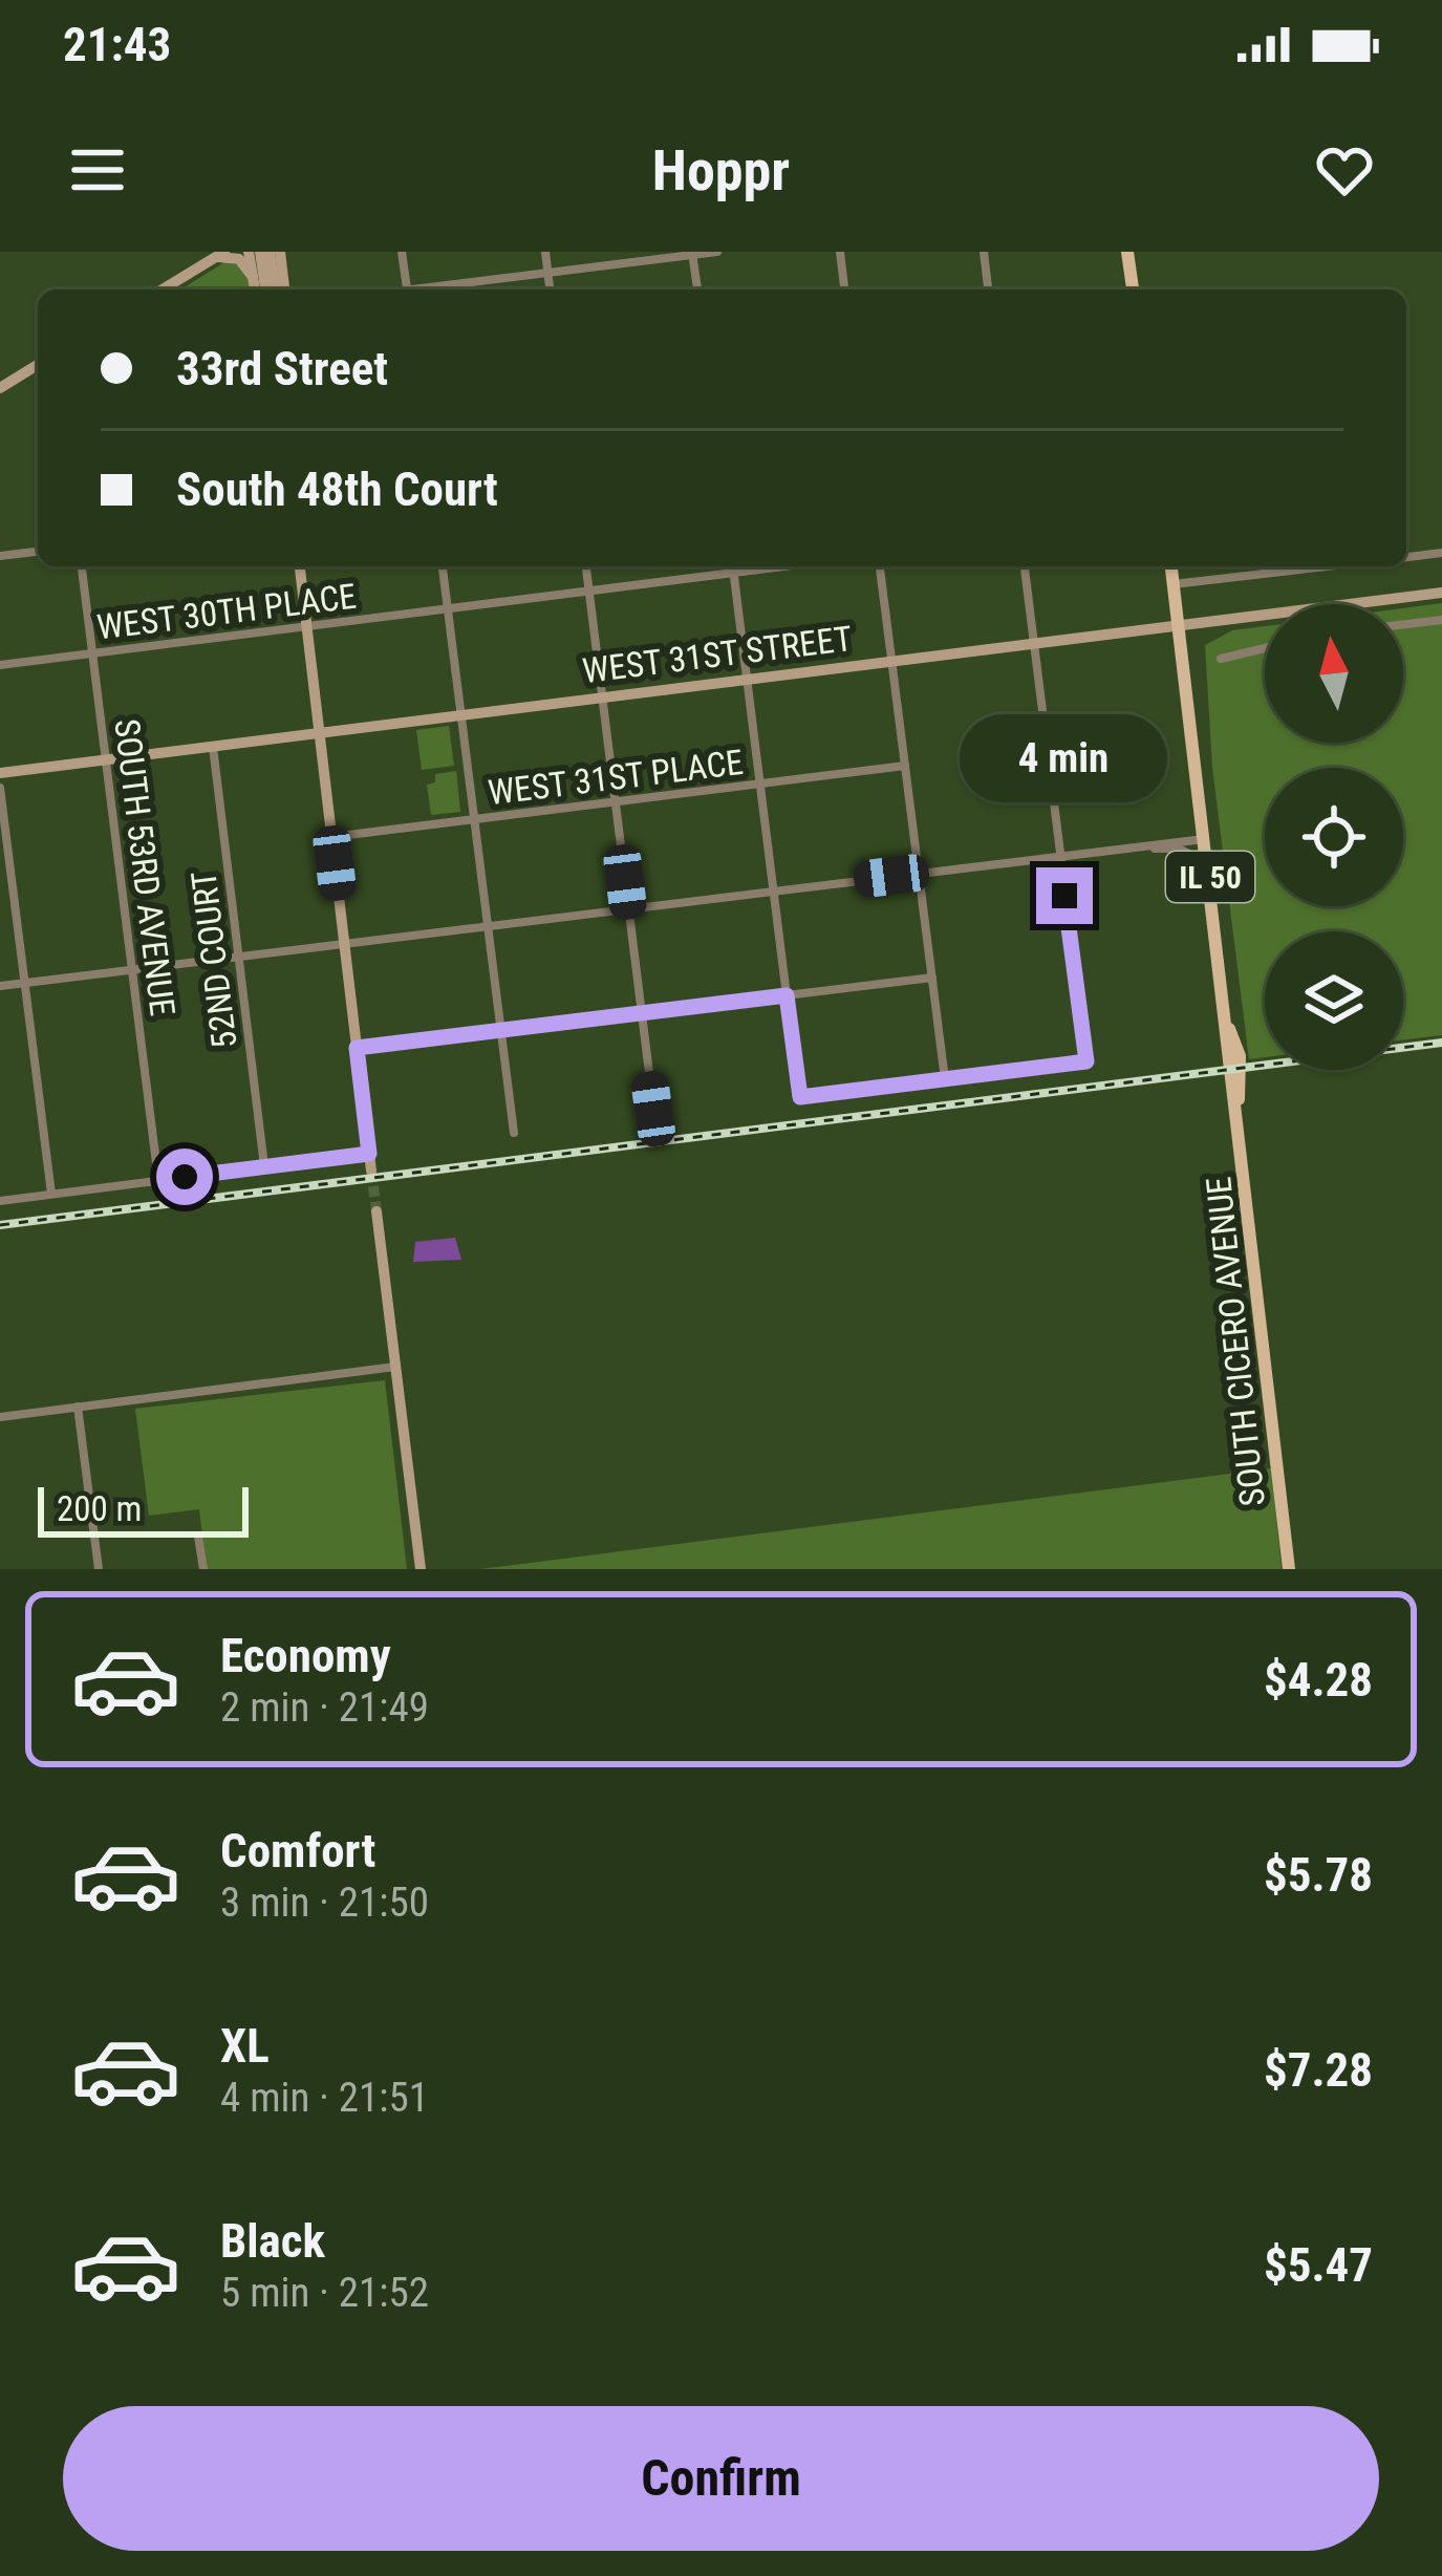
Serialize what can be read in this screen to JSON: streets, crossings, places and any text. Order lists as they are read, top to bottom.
{
  "streets": {
    "main road": ["WEST 31ST STREET", "IL 50", "SOUTH CICERO AVENUE"],
    "street": [
      "WEST 30TH PLACE",
      "WEST 31ST PLACE",
      "SOUTH 53RD AVENUE",
      "52ND COURT"
    ]
  },
  "crossings": [
    ["WEST 30TH PLACE", "SOUTH 53RD AVENUE"],
    ["WEST 31ST STREET", "SOUTH 53RD AVENUE"],
    ["WEST 31ST STREET", "52ND COURT"],
    ["WEST 31ST STREET", "SOUTH CICERO AVENUE"]
  ],
  "scale_bar": "200 m",
  "north": "top",
  "page": {
    "status": "21:43",
    "header": "Hoppr",
    "banner": ["33rd Street", "South 48th Court"],
    "bubble": "4 min",
    "scale": "200 m",
    "list": [
      {
        "name": "Economy",
        "note": "2 min · 21:49",
        "value": "$4.28"
      },
      {
        "name": "Comfort",
        "note": "3 min · 21:50",
        "value": "$5.78"
      },
      {
        "name": "XL",
        "note": "4 min · 21:51",
        "value": "$7.28"
      },
      {
        "name": "Black",
        "note": "5 min · 21:52",
        "value": "$5.47"
      }
    ],
    "buttons": "Confirm"
  }
}
